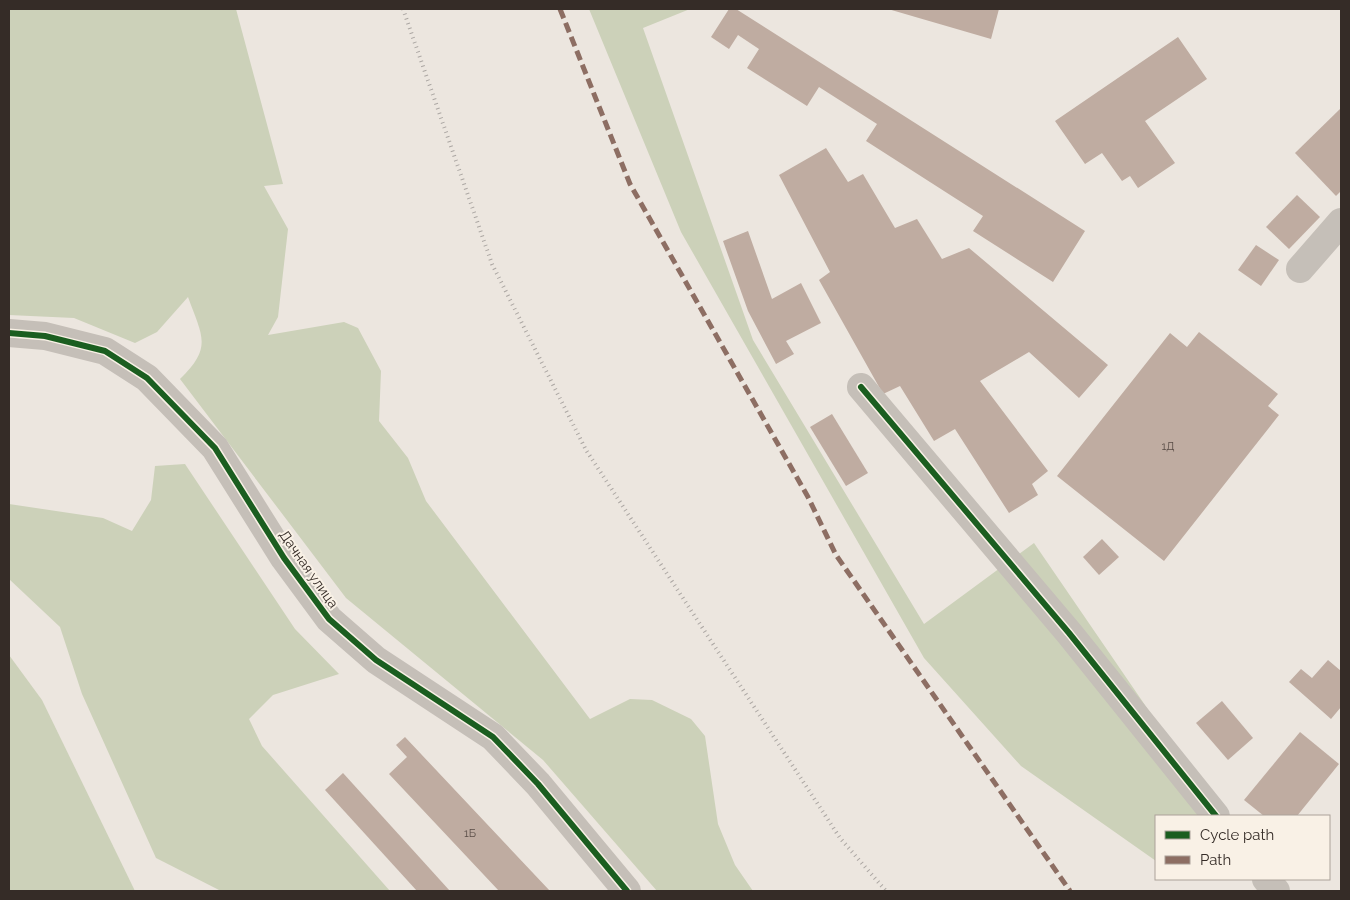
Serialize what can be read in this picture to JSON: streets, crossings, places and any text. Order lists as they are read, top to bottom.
{
  "streets": {
    "street": ["Дачная улица"]
  },
  "house_numbers": ["1Д", "1Б"],
  "legend": ["Cycle path", "Path"]
}
